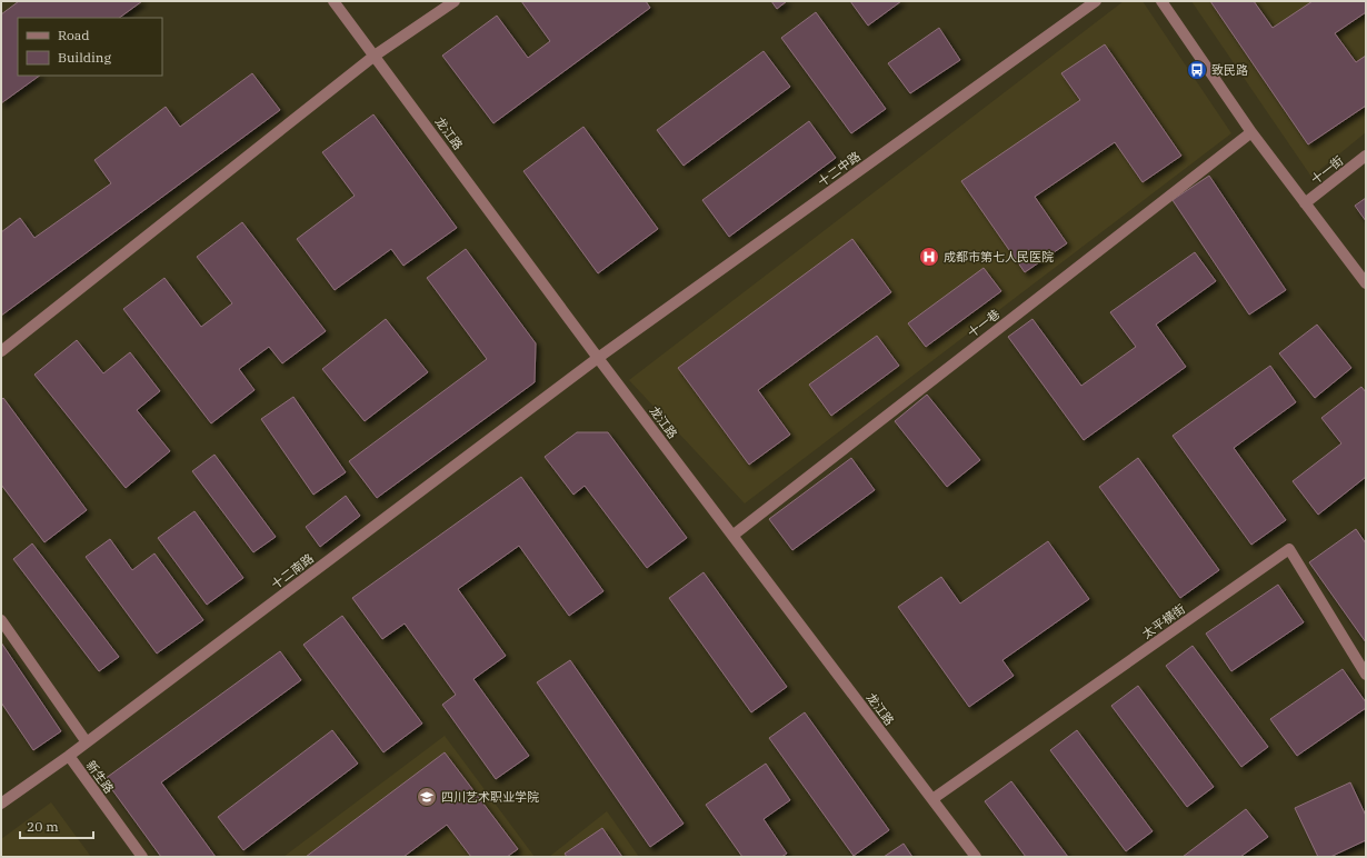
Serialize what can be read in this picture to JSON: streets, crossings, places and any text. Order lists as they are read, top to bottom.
{
  "streets": {
    "street": [
      "龙江路",
      "十二中路",
      "十一街",
      "十一巷",
      "十二南路",
      "太平横街",
      "新生路"
    ]
  },
  "crossings": [
    ["龙江路", "十二中路"],
    ["龙江路", "十一巷"],
    ["龙江路", "十二南路"],
    ["龙江路", "太平横街"],
    ["十二中路", "十二南路"],
    ["十二南路", "新生路"]
  ],
  "places": {
    "bus stop": ["致民路"],
    "hospital": ["成都市第七人民医院"],
    "school or university": ["四川艺术职业学院"]
  },
  "legend": ["Road", "Building"],
  "scale_bar": "20 m"
}
